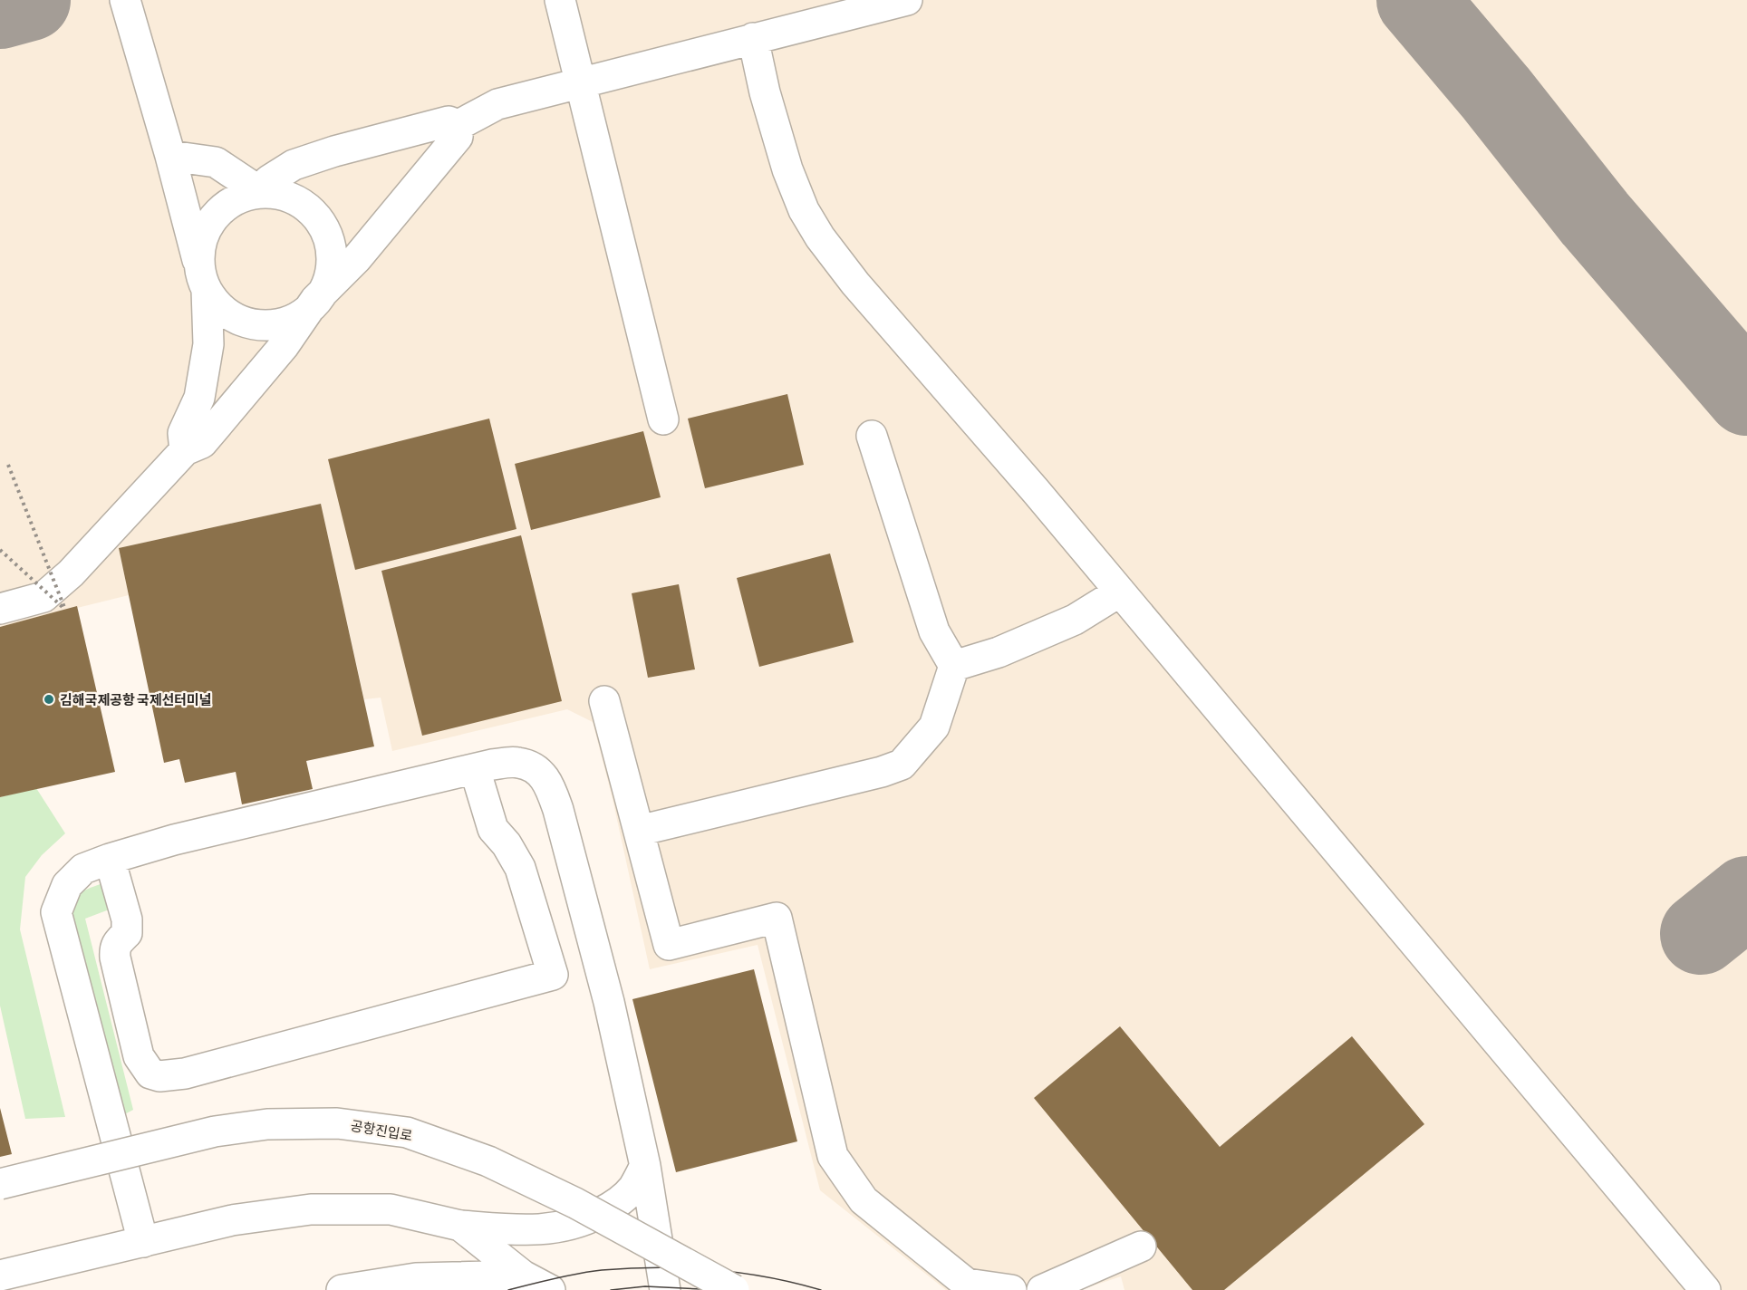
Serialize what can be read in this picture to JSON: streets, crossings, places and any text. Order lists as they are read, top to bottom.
{
  "streets": {
    "main road": ["공항진입로"]
  },
  "places": ["김해국제공항 국제선터미널"]
}
